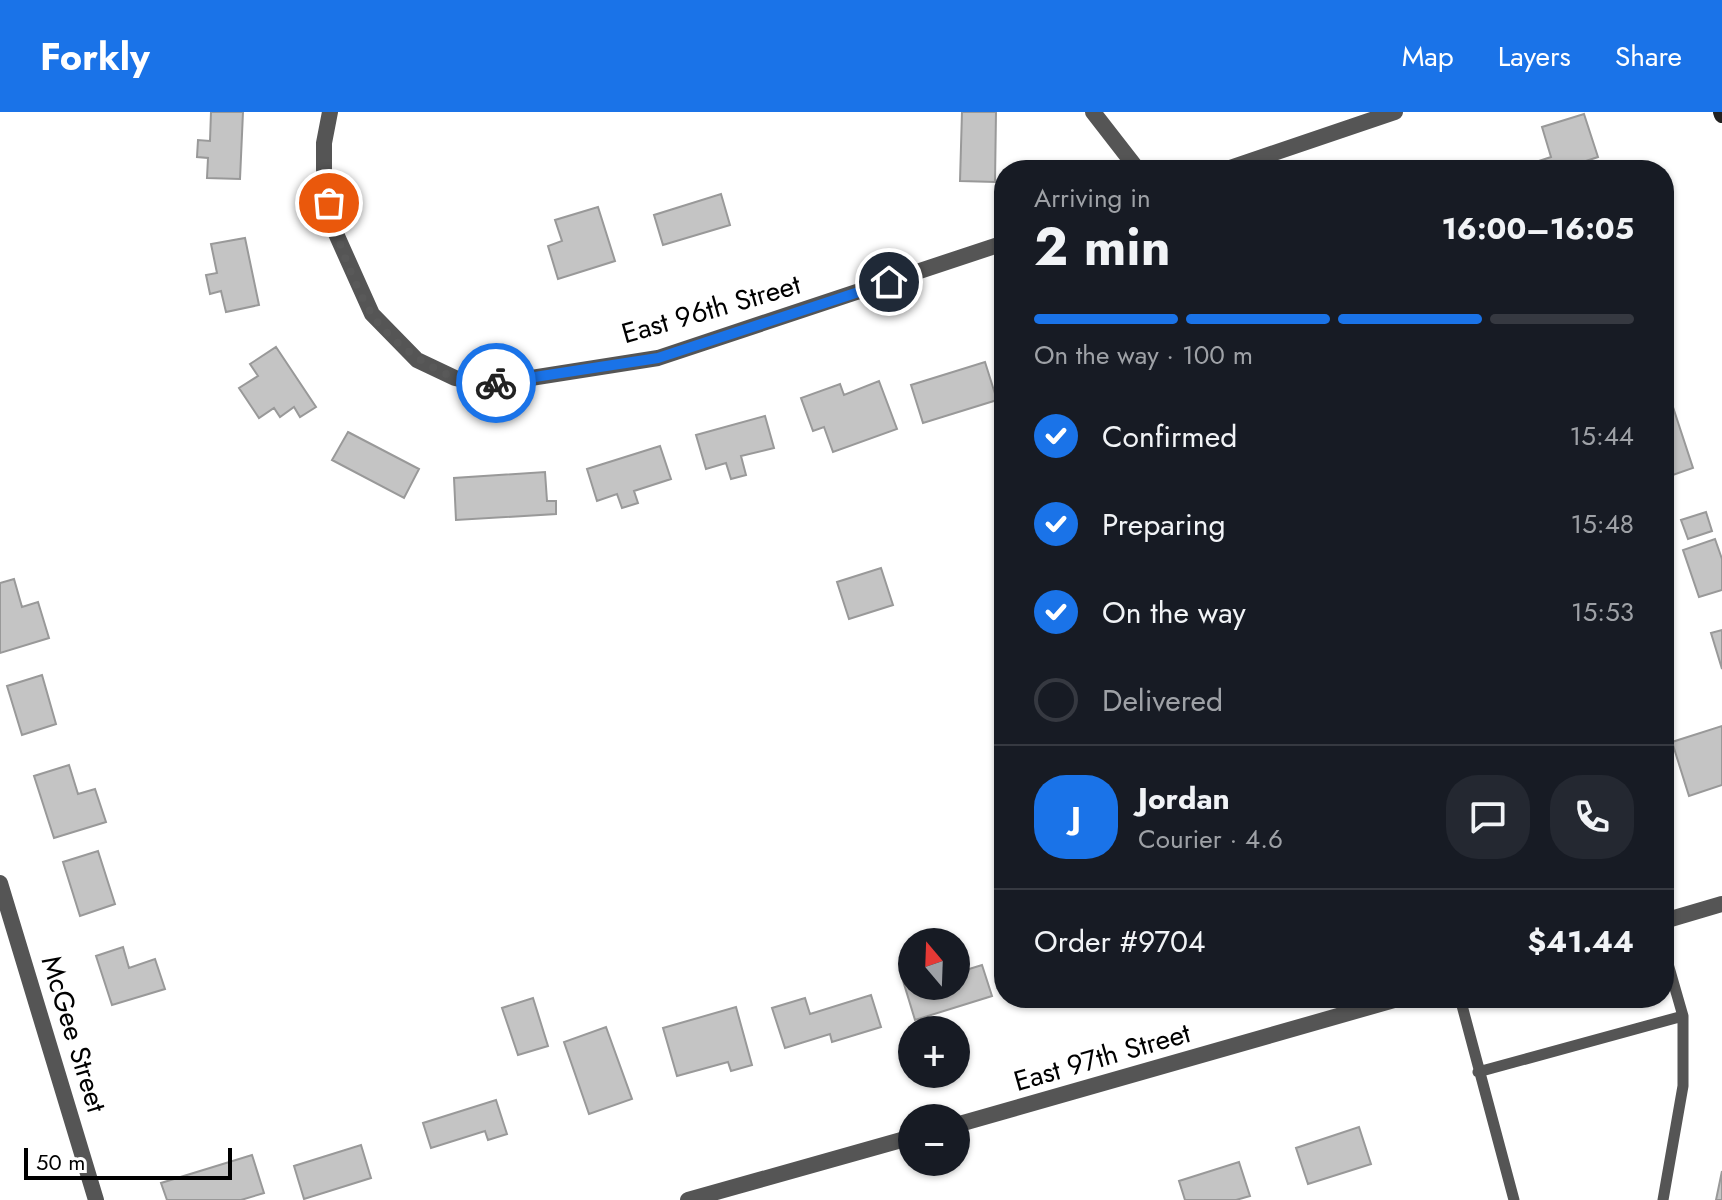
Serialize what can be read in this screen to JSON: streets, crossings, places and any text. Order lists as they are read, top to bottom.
{
  "streets": {
    "street": ["East 96th Street", "McGee Street", "East 97th Street"]
  },
  "scale_bar": "50 m",
  "north": "top",
  "page": {
    "header": "Forkly",
    "nav": ["Map", "Layers", "Share"],
    "heading": ["2 min", "Arriving in", "16:00–16:05"],
    "panel": [
      "Jordan",
      "Courier · 4.6",
      "Order #9704",
      "$41.44"
    ],
    "bar": "On the way · 100 m",
    "list": [
      ["Confirmed", "15:44"],
      ["Preparing", "15:48"],
      ["On the way", "15:53"],
      "Delivered"
    ],
    "round": "J",
    "map_buttons": ["+", "−"],
    "scale": "50 m"
  }
}
